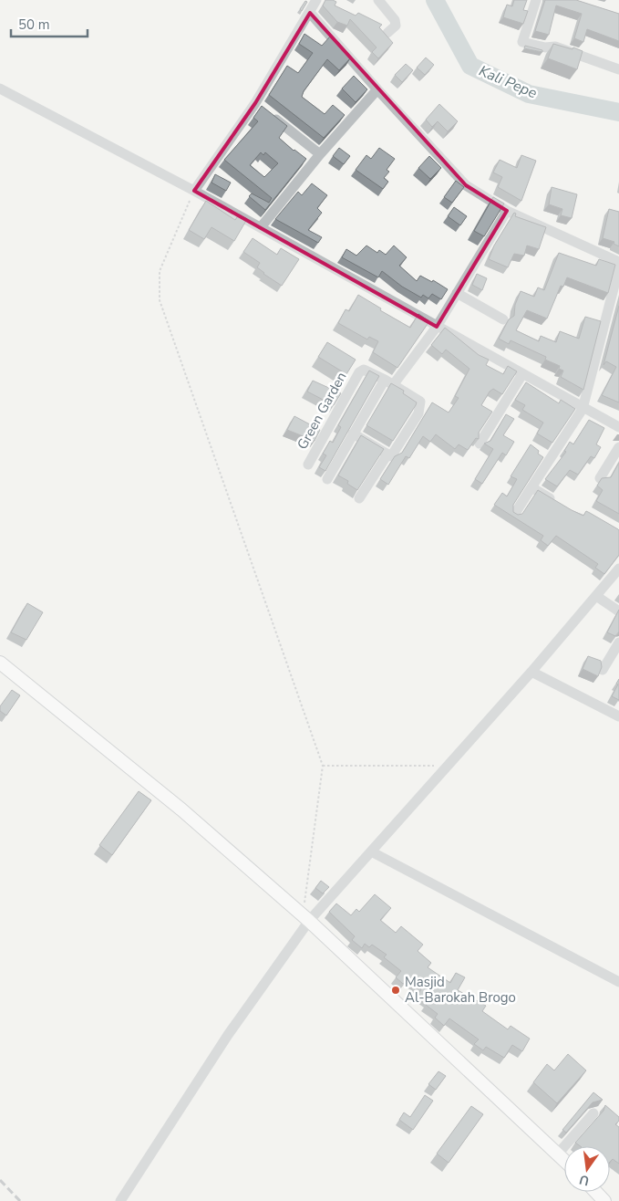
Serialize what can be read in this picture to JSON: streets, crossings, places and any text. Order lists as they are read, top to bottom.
{
  "streets": {
    "street": ["Green Garden"]
  },
  "water": ["Kali Pepe"],
  "places": ["Masjid Al-Barokah Brogo"],
  "scale_bar": "50 m",
  "north": "bottom"
}
